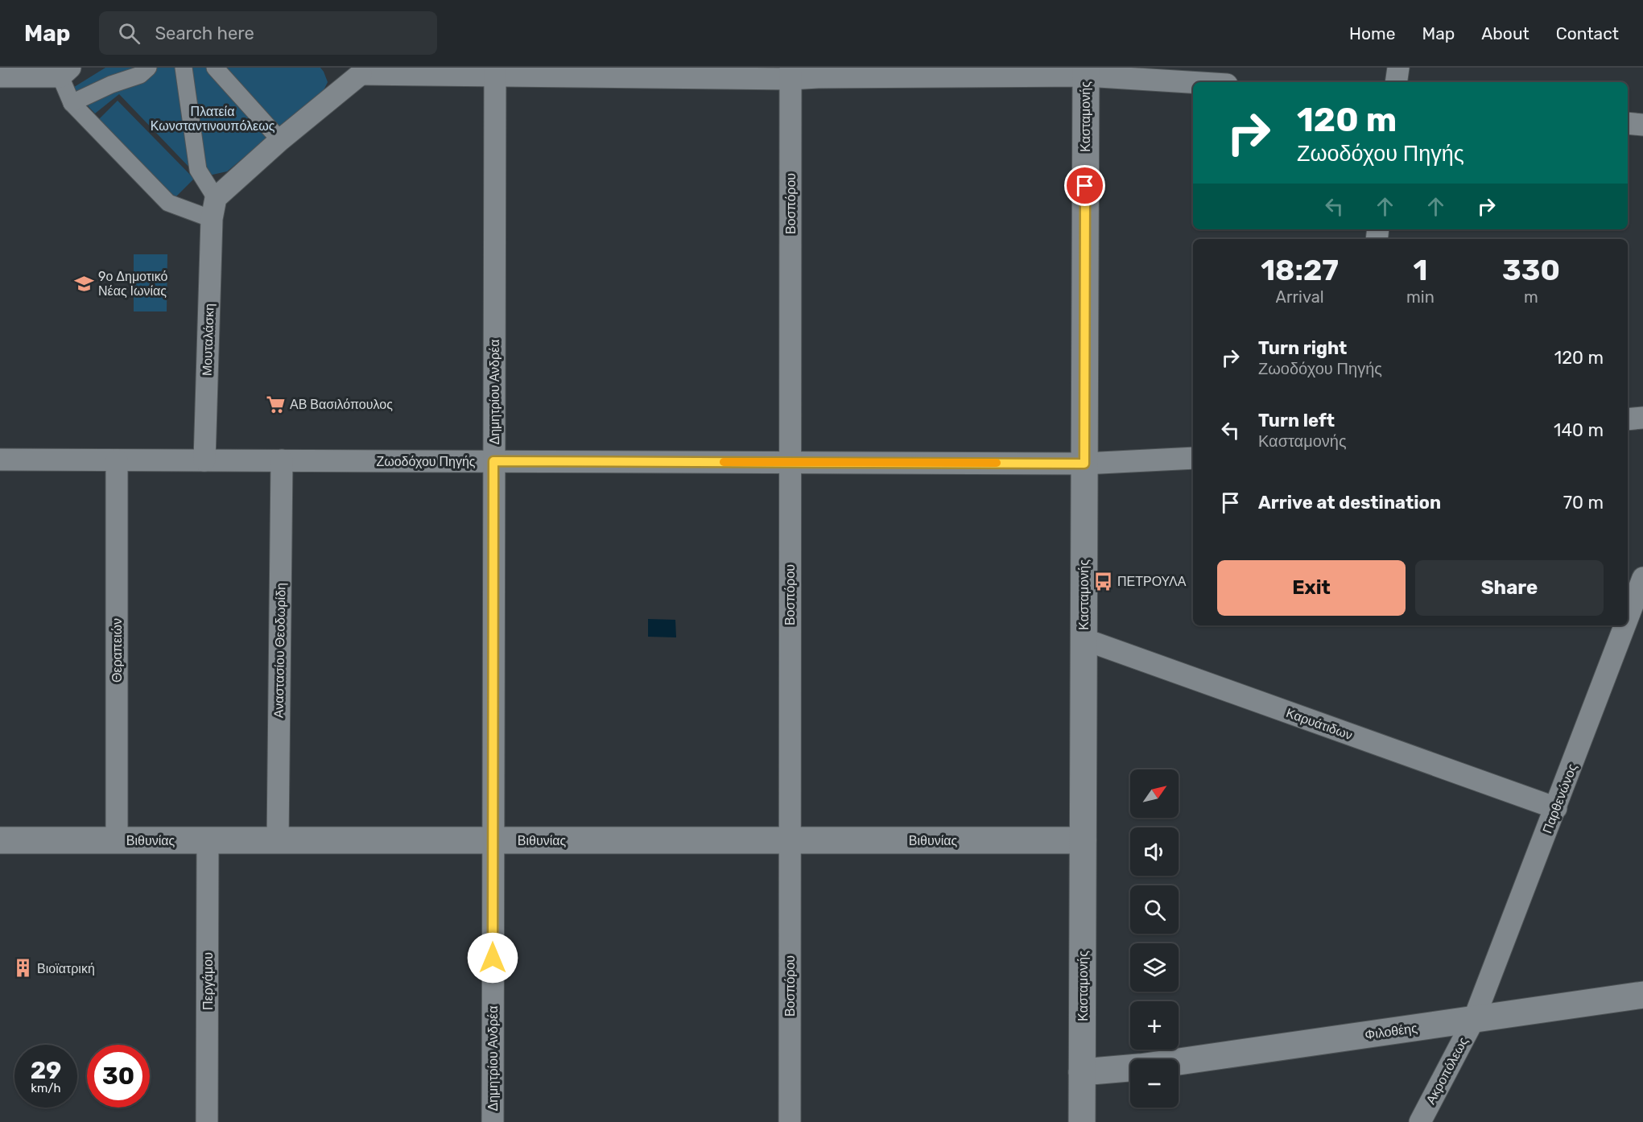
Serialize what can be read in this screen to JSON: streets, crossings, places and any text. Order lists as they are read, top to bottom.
{
  "streets": {
    "street": [
      "Κασταμονής",
      "Βοσπόρου",
      "Μουταλάσκη",
      "Δημητρίου Ανδρέα",
      "Ζωοδόχου Πηγής",
      "Θεραπειών",
      "Αναστασίου Θεοδωρίδη",
      "Καρυάτιδων",
      "Παρθενώνος",
      "Βιθυνίας",
      "Περγάμου",
      "Φιλοθέης",
      "Ακροπόλεως"
    ]
  },
  "crossings": [
    ["Κασταμονής", "Ζωοδόχου Πηγής"],
    ["Κασταμονής", "Καρυάτιδων"],
    ["Κασταμονής", "Βιθυνίας"],
    ["Κασταμονής", "Φιλοθέης"],
    ["Βοσπόρου", "Ζωοδόχου Πηγής"],
    ["Βοσπόρου", "Βιθυνίας"],
    ["Μουταλάσκη", "Ζωοδόχου Πηγής"],
    ["Δημητρίου Ανδρέα", "Ζωοδόχου Πηγής"],
    ["Δημητρίου Ανδρέα", "Βιθυνίας"],
    ["Ζωοδόχου Πηγής", "Θεραπειών"],
    ["Ζωοδόχου Πηγής", "Αναστασίου Θεοδωρίδη"],
    ["Θεραπειών", "Βιθυνίας"],
    ["Αναστασίου Θεοδωρίδη", "Βιθυνίας"],
    ["Καρυάτιδων", "Παρθενώνος"],
    ["Παρθενώνος", "Φιλοθέης"],
    ["Παρθενώνος", "Ακροπόλεως"],
    ["Βιθυνίας", "Περγάμου"],
    ["Φιλοθέης", "Ακροπόλεως"]
  ],
  "parks": ["Πλατεία Κωνσταντινουπόλεως"],
  "places": {
    "school or university": ["9ο Δημοτικό Νέας Ιωνίας"],
    "supermarket": ["ΑΒ Βασιλόπουλος"],
    "bus stop": ["ΠΕΤΡΟΥΛΑ"],
    "building": ["Βιοϊατρική"]
  },
  "north": "top right",
  "page": {
    "header": "Map",
    "search": "Search here",
    "nav": [
      "Home",
      "Map",
      "About",
      "Contact"
    ],
    "turn": ["120 m", "Ζωοδόχου Πηγής"],
    "eta": [
      "18:27",
      "Arrival",
      "1",
      "min",
      "330",
      "m"
    ],
    "list": [
      {
        "name": "Turn right",
        "note": "Ζωοδόχου Πηγής",
        "value": "120 m"
      },
      {
        "name": "Turn left",
        "note": "Κασταμονής",
        "value": "140 m"
      },
      {
        "name": "Arrive at destination",
        "value": "70 m"
      }
    ],
    "buttons": ["Exit", "Share"],
    "map_buttons": ["+", "−"],
    "speed": "29 km/h",
    "limit": "30"
  }
}
